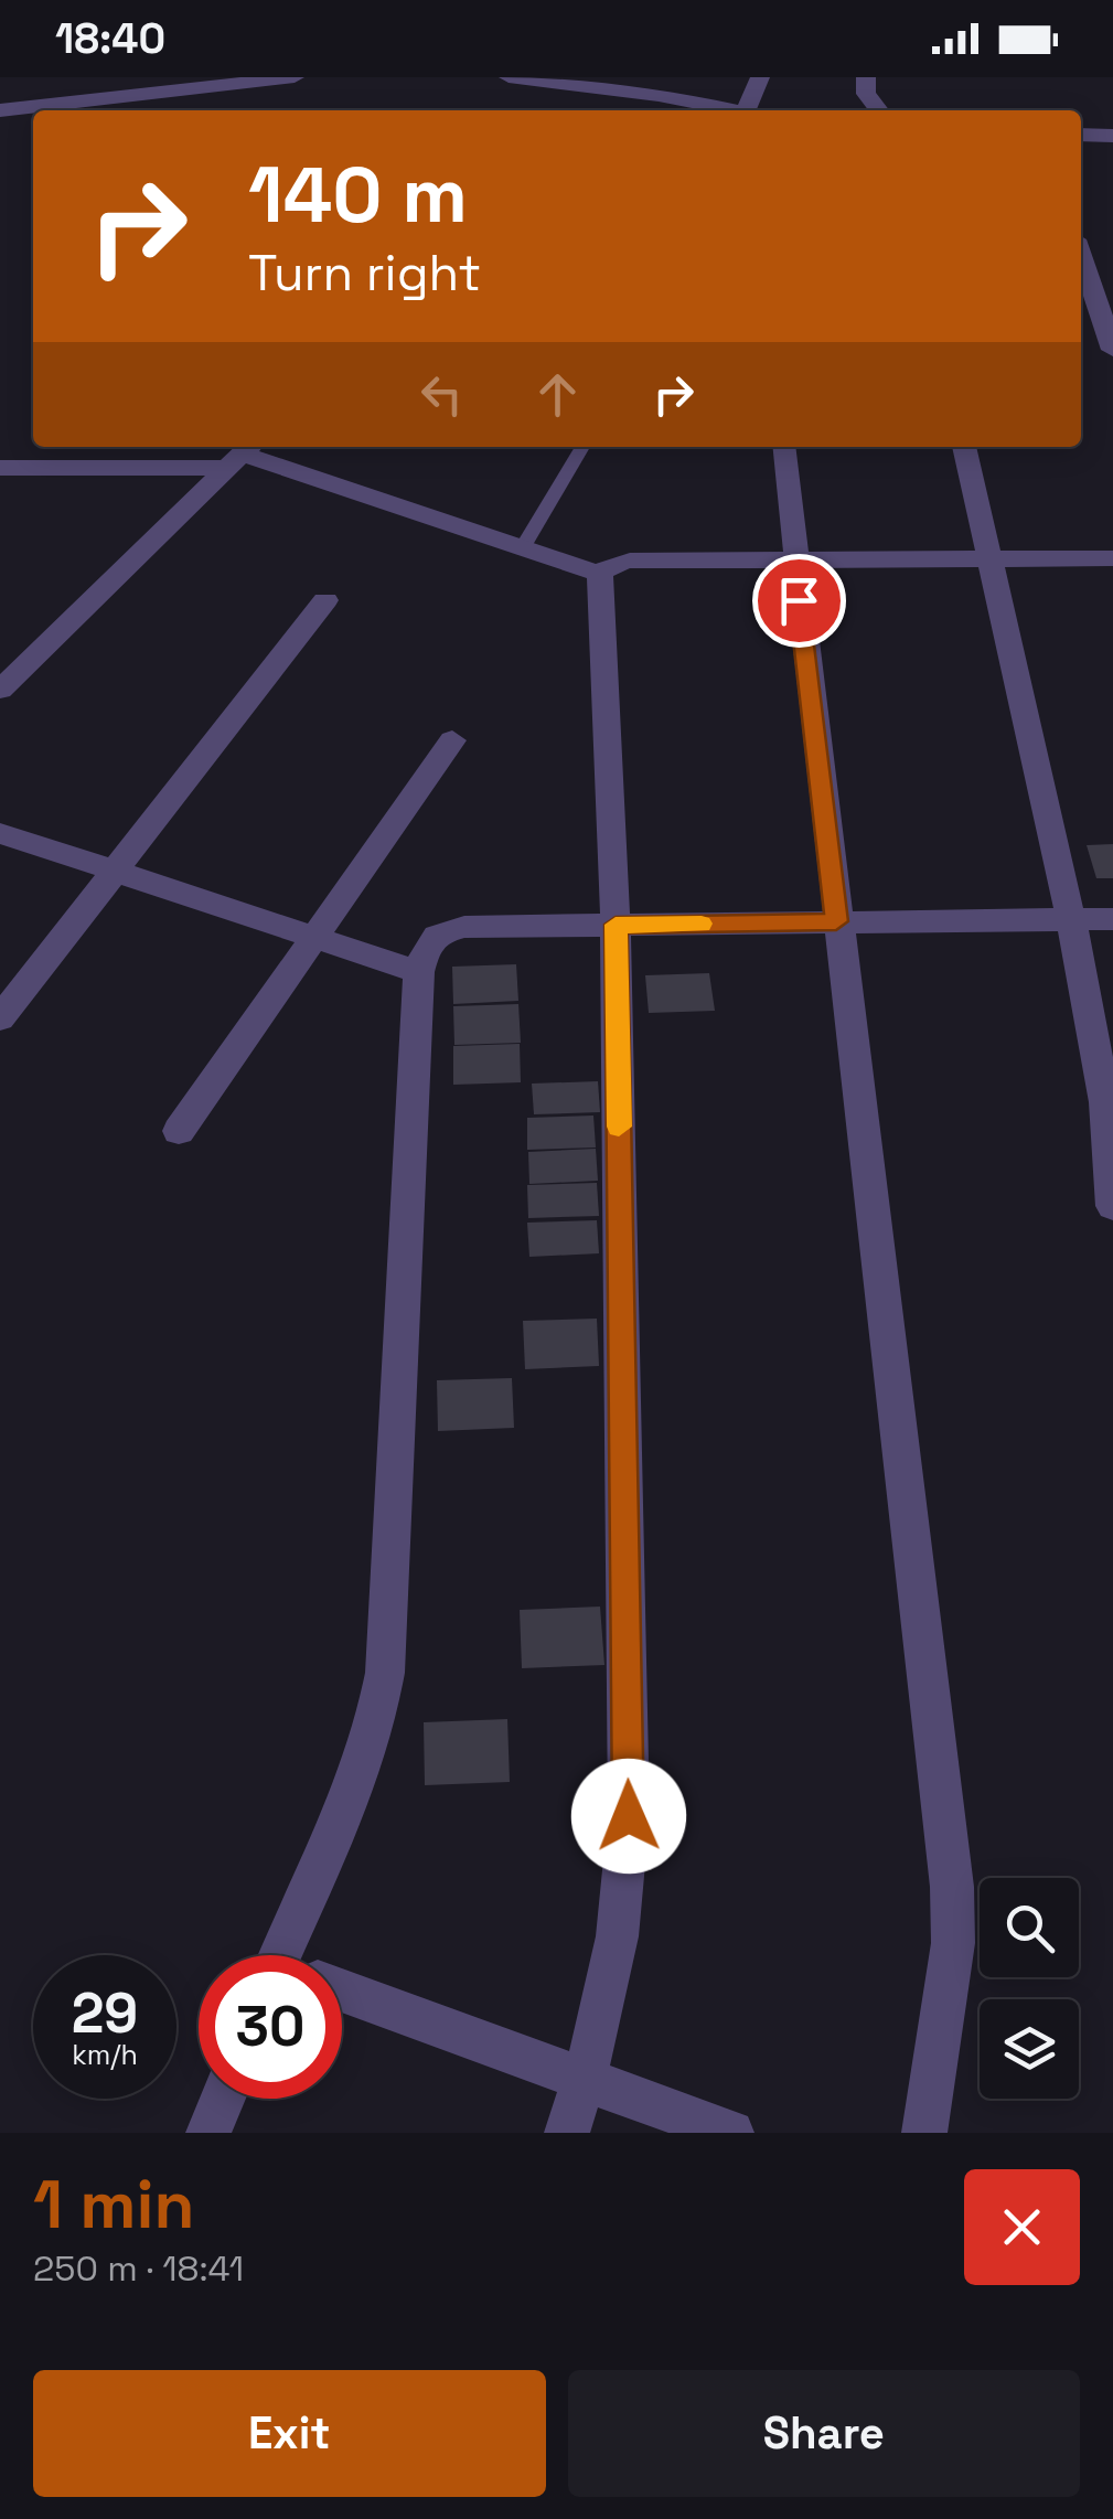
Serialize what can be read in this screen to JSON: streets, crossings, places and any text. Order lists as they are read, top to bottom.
{
  "page": {
    "status": "18:40",
    "turn": ["140 m", "Turn right"],
    "speed": "29 km/h",
    "limit": "30",
    "heading": ["1 min", "250 m · 18:41"],
    "buttons": ["Exit", "Share"]
  }
}
